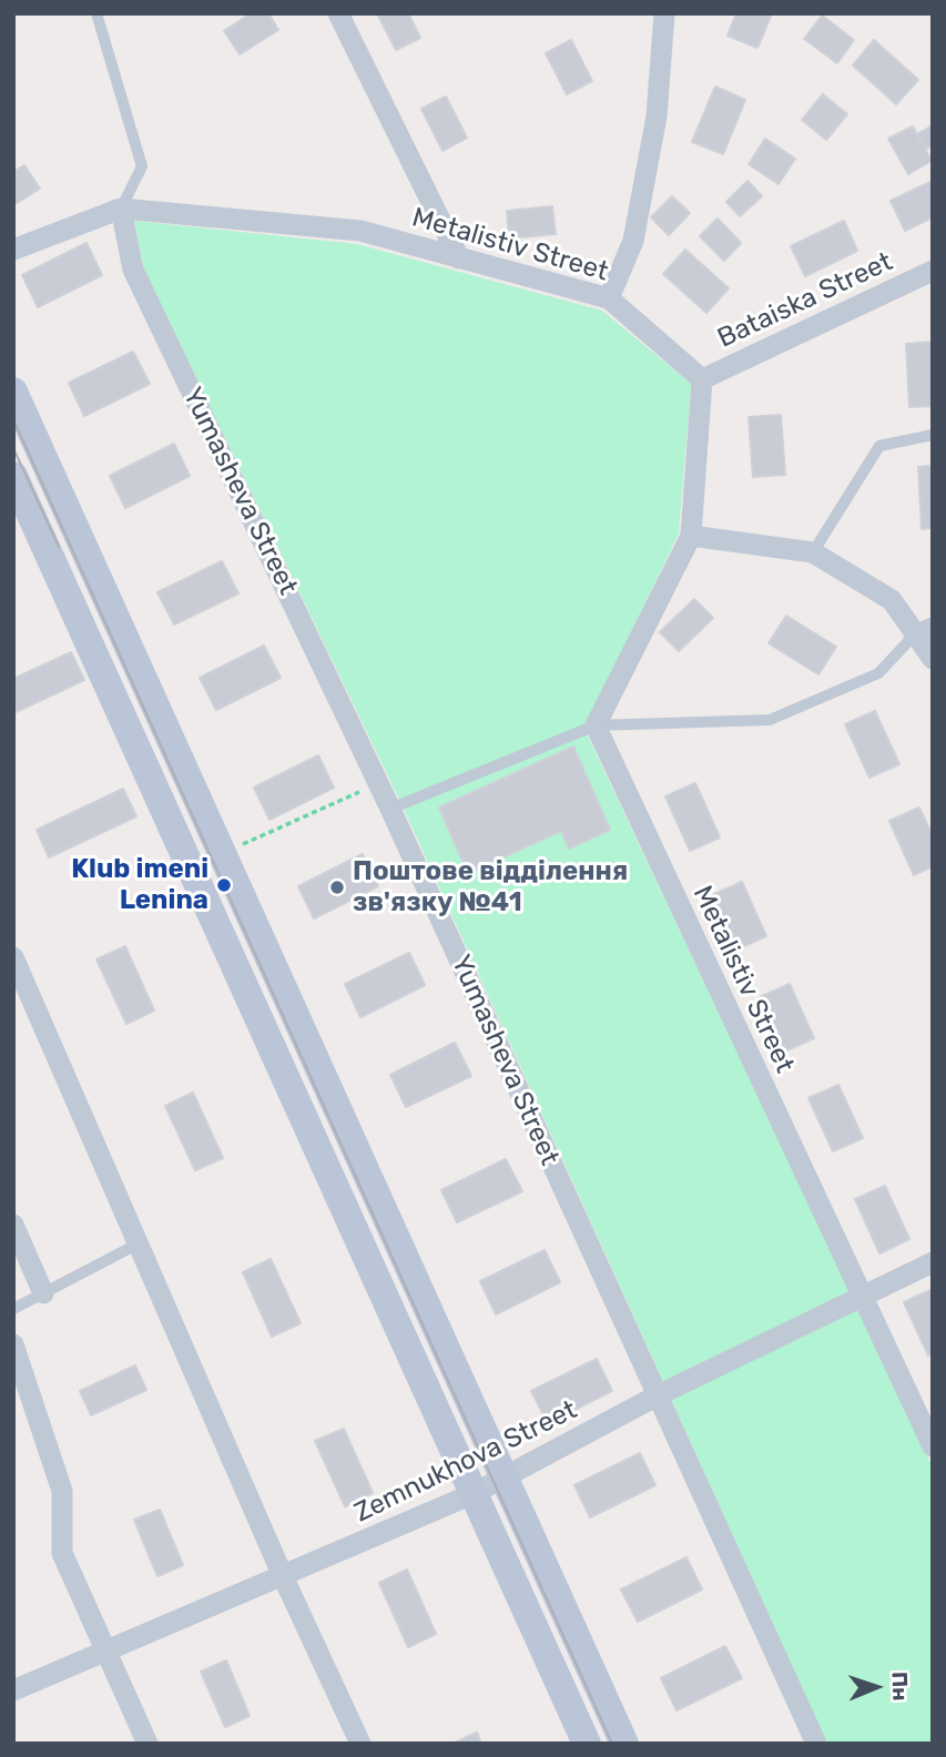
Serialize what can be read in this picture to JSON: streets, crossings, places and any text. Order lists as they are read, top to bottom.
{
  "streets": {
    "street": [
      "Metalistiv Street",
      "Bataiska Street",
      "Yumasheva Street",
      "Zemnukhova Street"
    ]
  },
  "crossings": [
    ["Metalistiv Street", "Bataiska Street"],
    ["Metalistiv Street", "Yumasheva Street"],
    ["Metalistiv Street", "Zemnukhova Street"],
    ["Yumasheva Street", "Zemnukhova Street"]
  ],
  "places": ["Klub imeni Lenina", "Поштове відділення зв'язку №41"],
  "north": "right"
}
